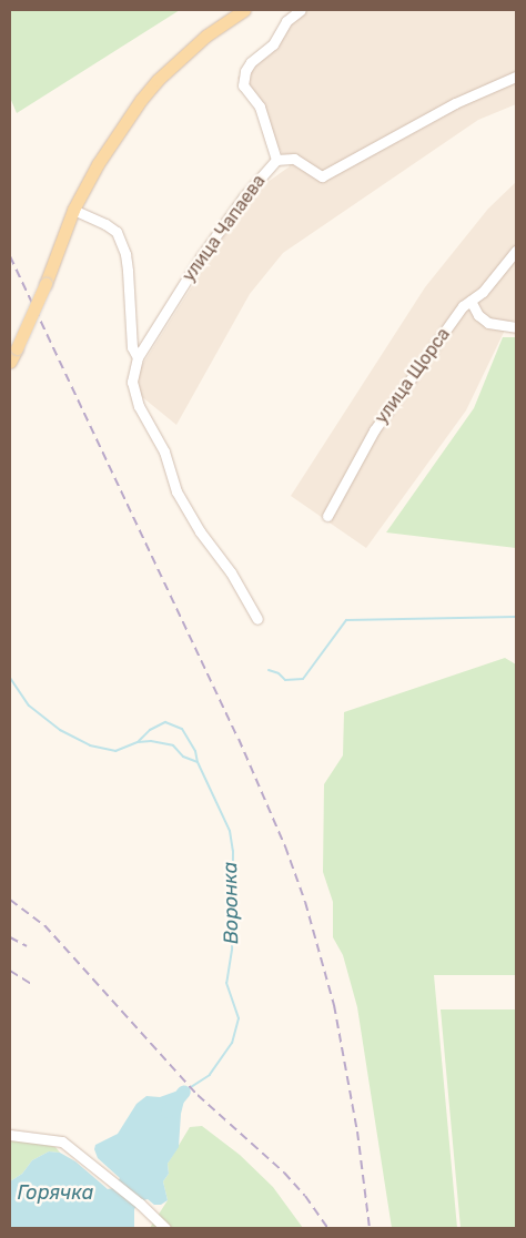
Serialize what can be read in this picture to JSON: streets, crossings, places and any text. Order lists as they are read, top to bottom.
{
  "streets": {
    "street": ["улица Чапаева", "улица Щорса"]
  },
  "water": ["Воронка", "Горячка"]
}
